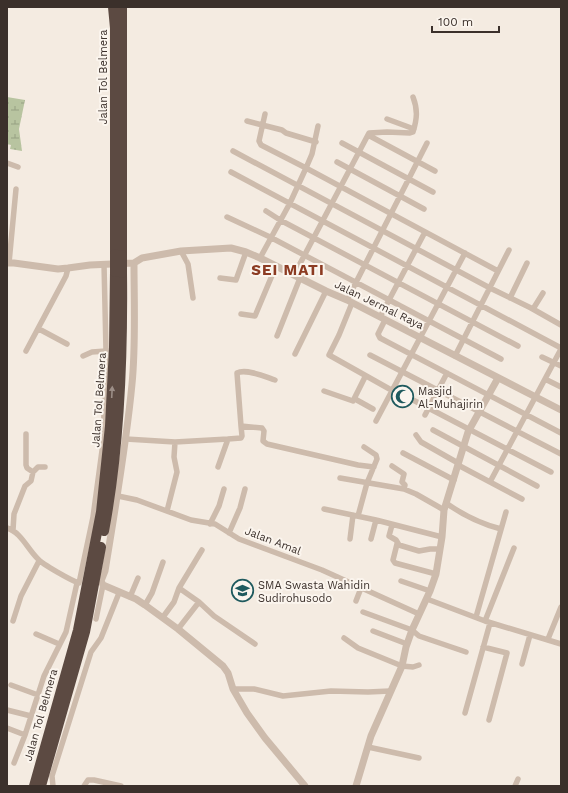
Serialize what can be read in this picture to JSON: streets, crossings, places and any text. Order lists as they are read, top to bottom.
{
  "streets": {
    "highway": ["Jalan Tol Belmera"],
    "street": ["Jalan Jermal Raya", "Jalan Amal"]
  },
  "districts": ["SEI MATI"],
  "places": {
    "mosque": ["Masjid Al-Muhajirin"],
    "school or university": ["SMA Swasta Wahidin Sudirohusodo"]
  },
  "scale_bar": "100 m"
}
